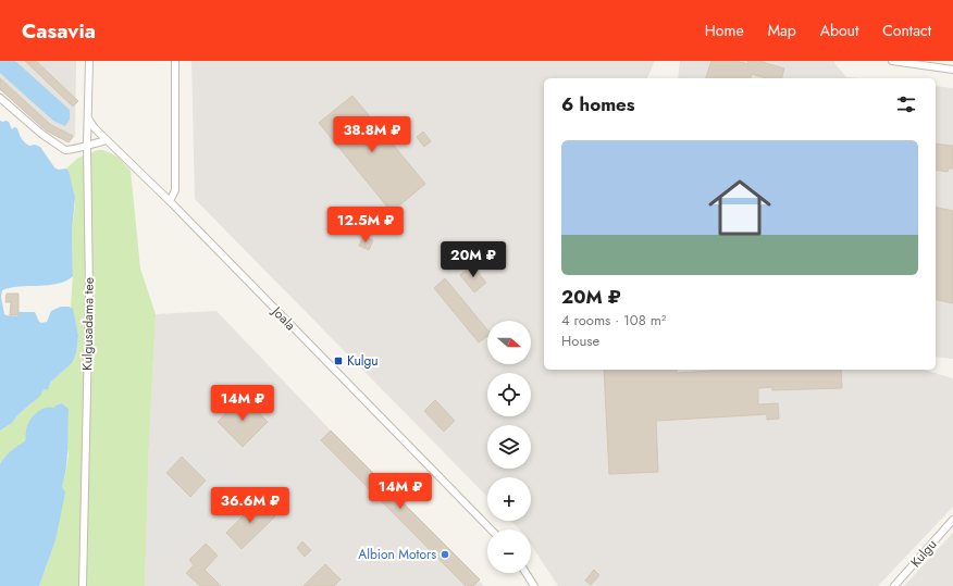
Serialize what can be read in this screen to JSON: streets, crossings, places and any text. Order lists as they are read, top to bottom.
{
  "streets": {
    "street": ["Joala", "Kulgusadama tee", "Kulgu"]
  },
  "crossings": [
    ["Joala", "Kulgusadama tee"]
  ],
  "places": {
    "transit": ["Kulgu"],
    "other": ["Albion Motors"]
  },
  "north": "right",
  "page": {
    "header": "Casavia",
    "nav": [
      "Home",
      "Map",
      "About",
      "Contact"
    ],
    "heading": "6 homes",
    "price": [
      "38.8M ₽",
      "12.5M ₽",
      "20M ₽",
      "14M ₽",
      "14M ₽",
      "36.6M ₽"
    ],
    "list": [
      {
        "name": "20M ₽",
        "note": "4 rooms · 108 m² · House"
      }
    ],
    "map_buttons": ["+", "−"]
  }
}
